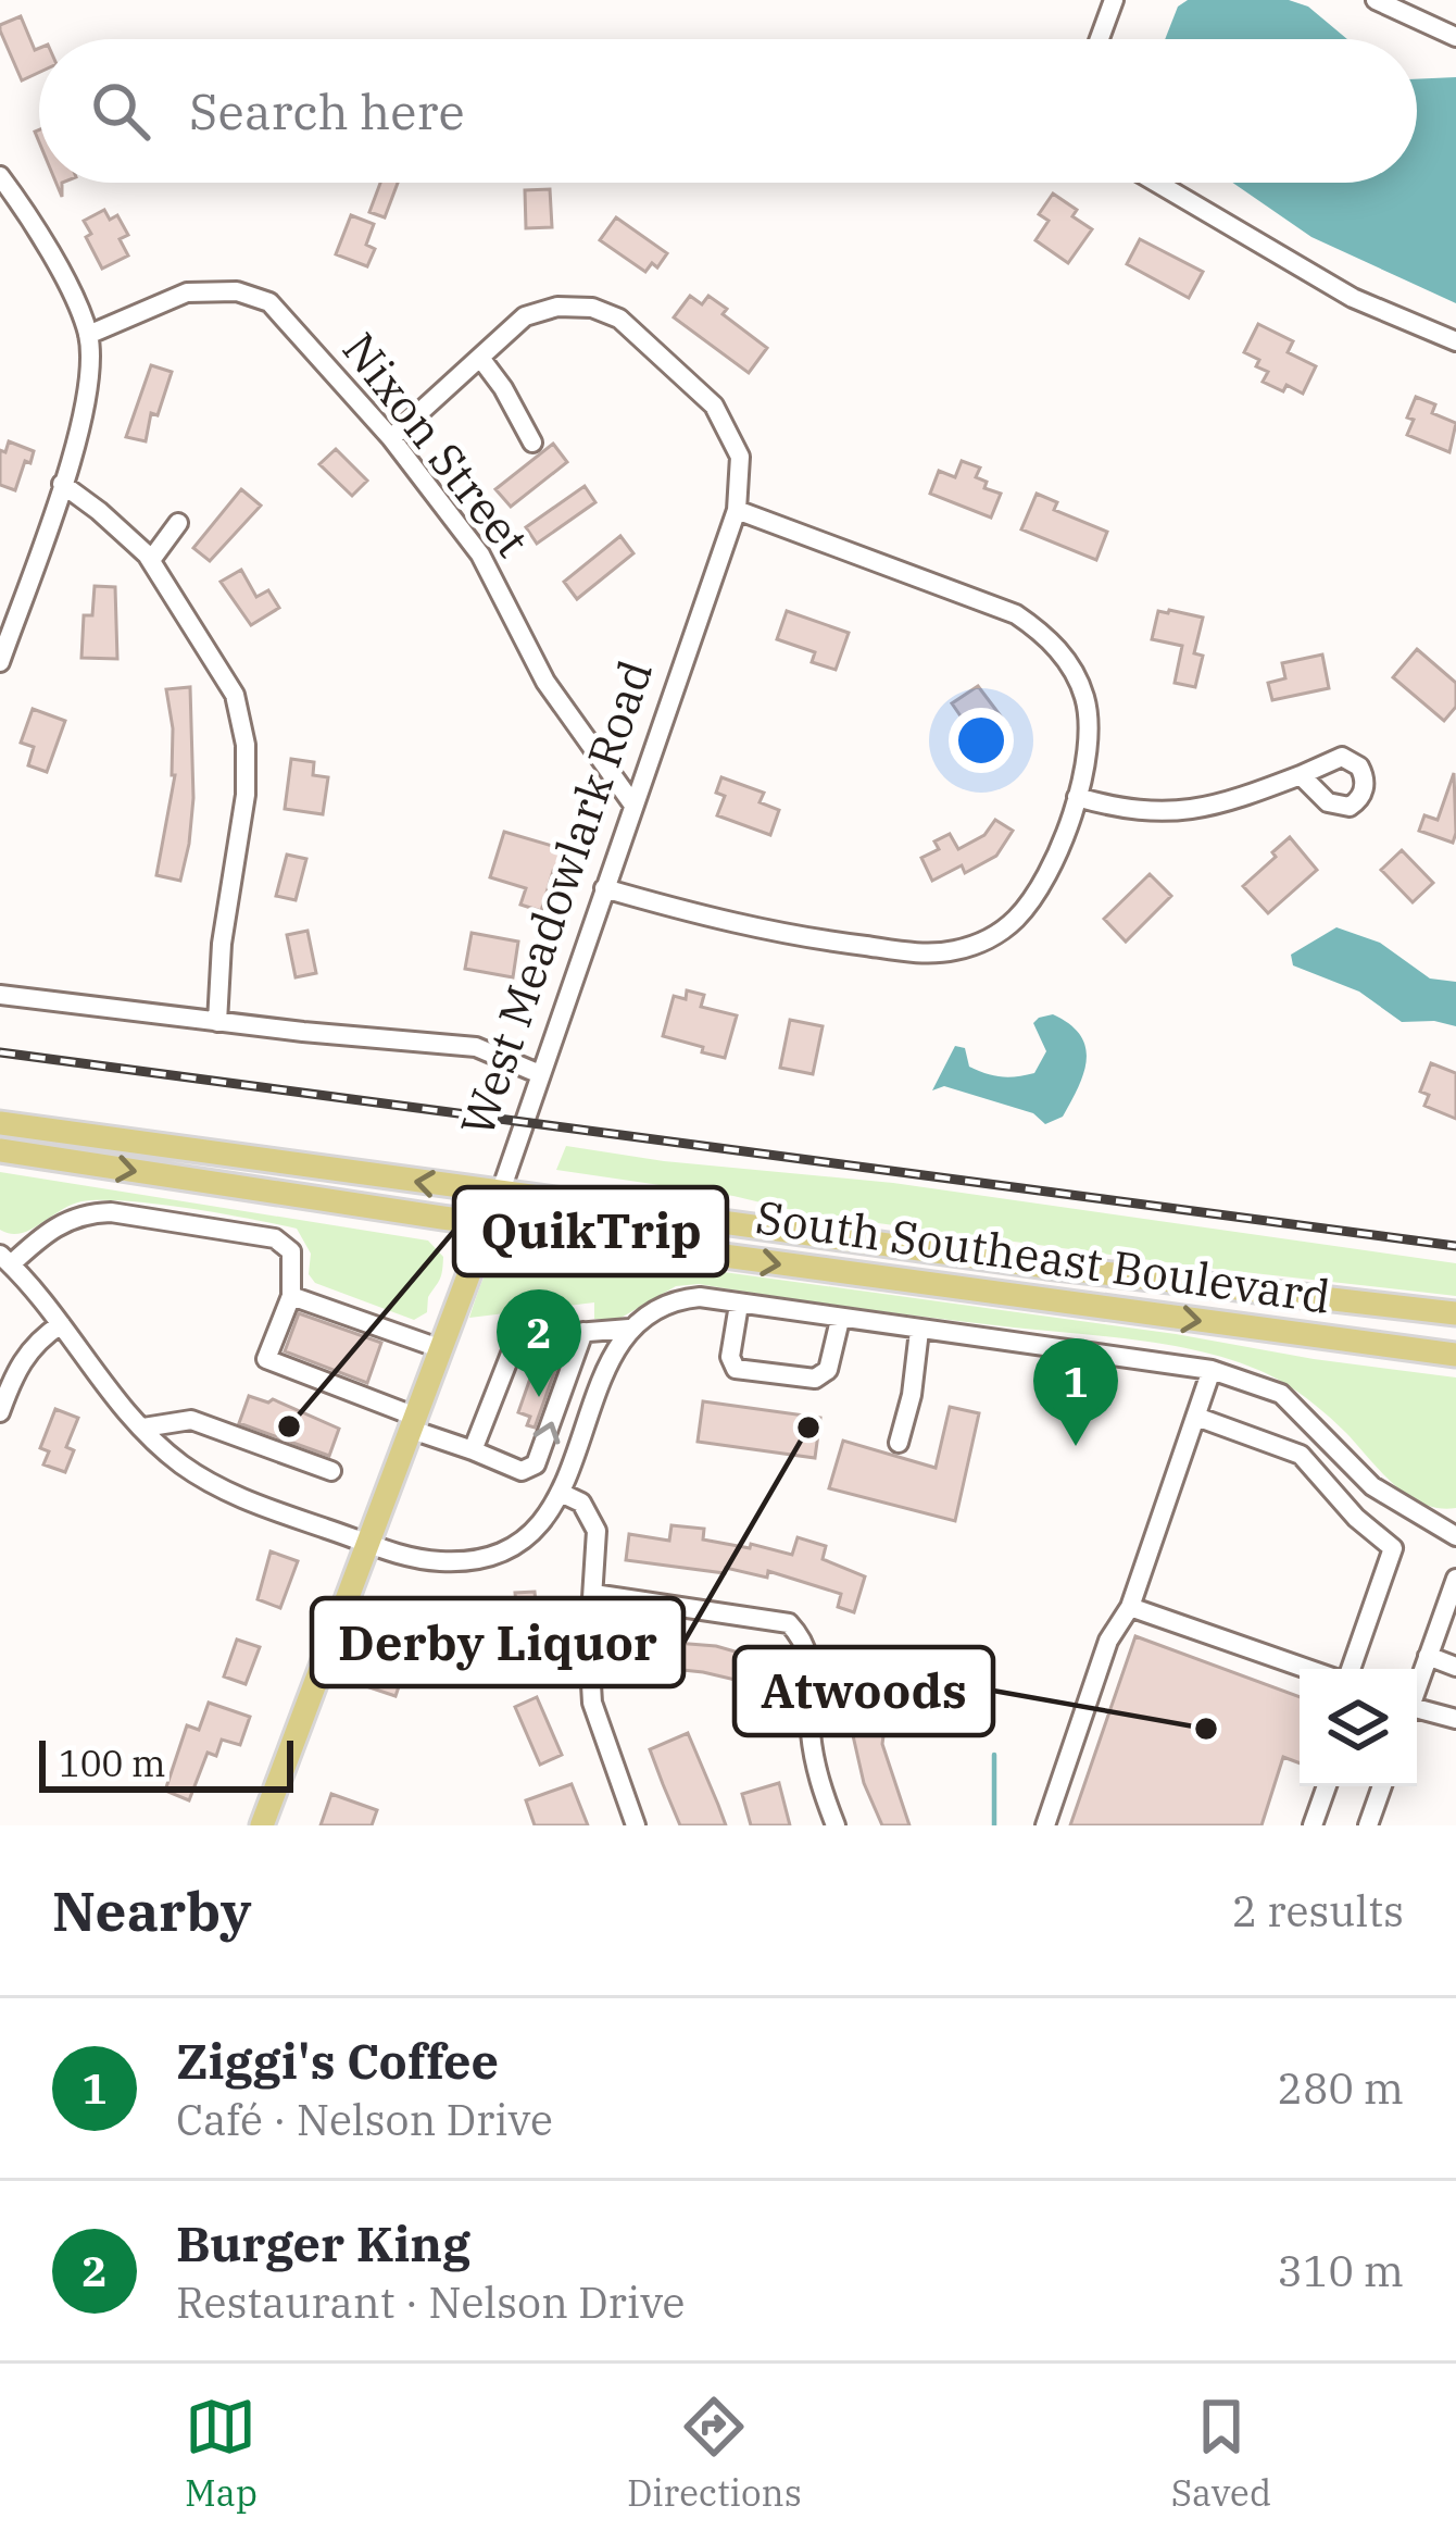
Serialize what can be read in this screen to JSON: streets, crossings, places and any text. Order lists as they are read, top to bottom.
{
  "streets": {
    "main road": ["West Meadowlark Road", "South Southeast Boulevard"],
    "street": ["Nixon Street"]
  },
  "crossings": [
    ["Nixon Street", "West Meadowlark Road"],
    ["West Meadowlark Road", "South Southeast Boulevard"]
  ],
  "places": ["QuikTrip", "Derby Liquor", "Atwoods"],
  "scale_bar": "100 m",
  "page": {
    "search": "Search here",
    "pins": ["2", "1"],
    "scale": "100 m",
    "heading": ["Nearby", "2 results"],
    "list": [
      {
        "mark": "1",
        "name": "Ziggi's Coffee",
        "note": "Café · Nelson Drive",
        "value": "280 m"
      },
      {
        "mark": "2",
        "name": "Burger King",
        "note": "Restaurant · Nelson Drive",
        "value": "310 m"
      }
    ],
    "nav": ["Map", "Directions", "Saved"]
  }
}
